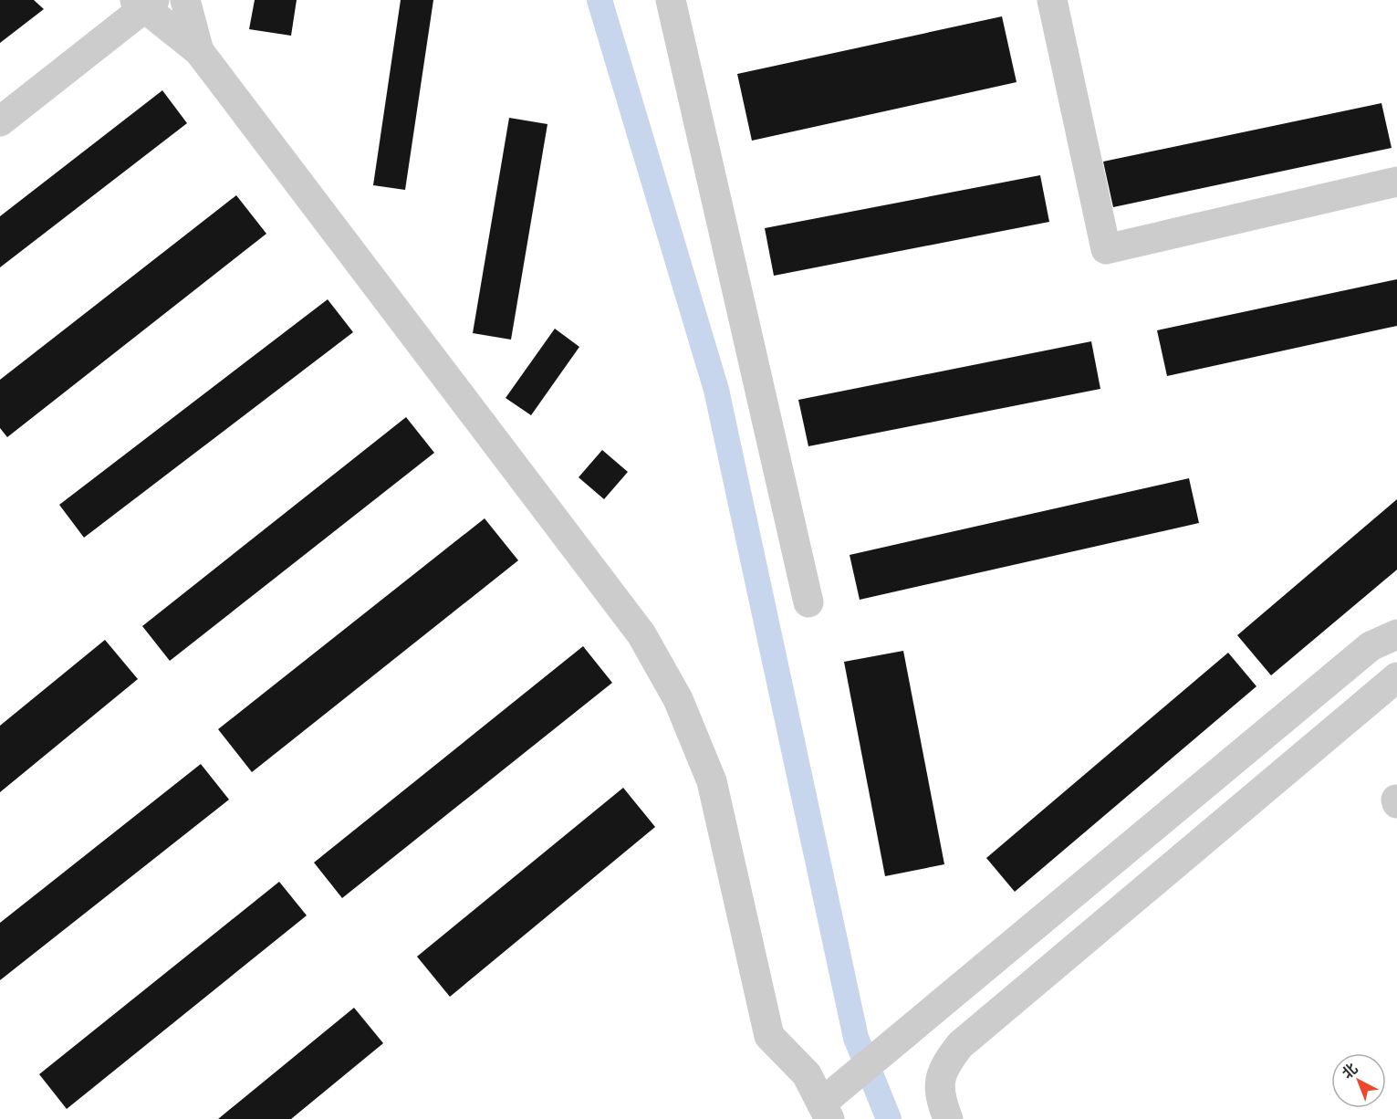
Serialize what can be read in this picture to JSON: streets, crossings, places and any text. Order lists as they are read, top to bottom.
{
  "north": "top left"
}
